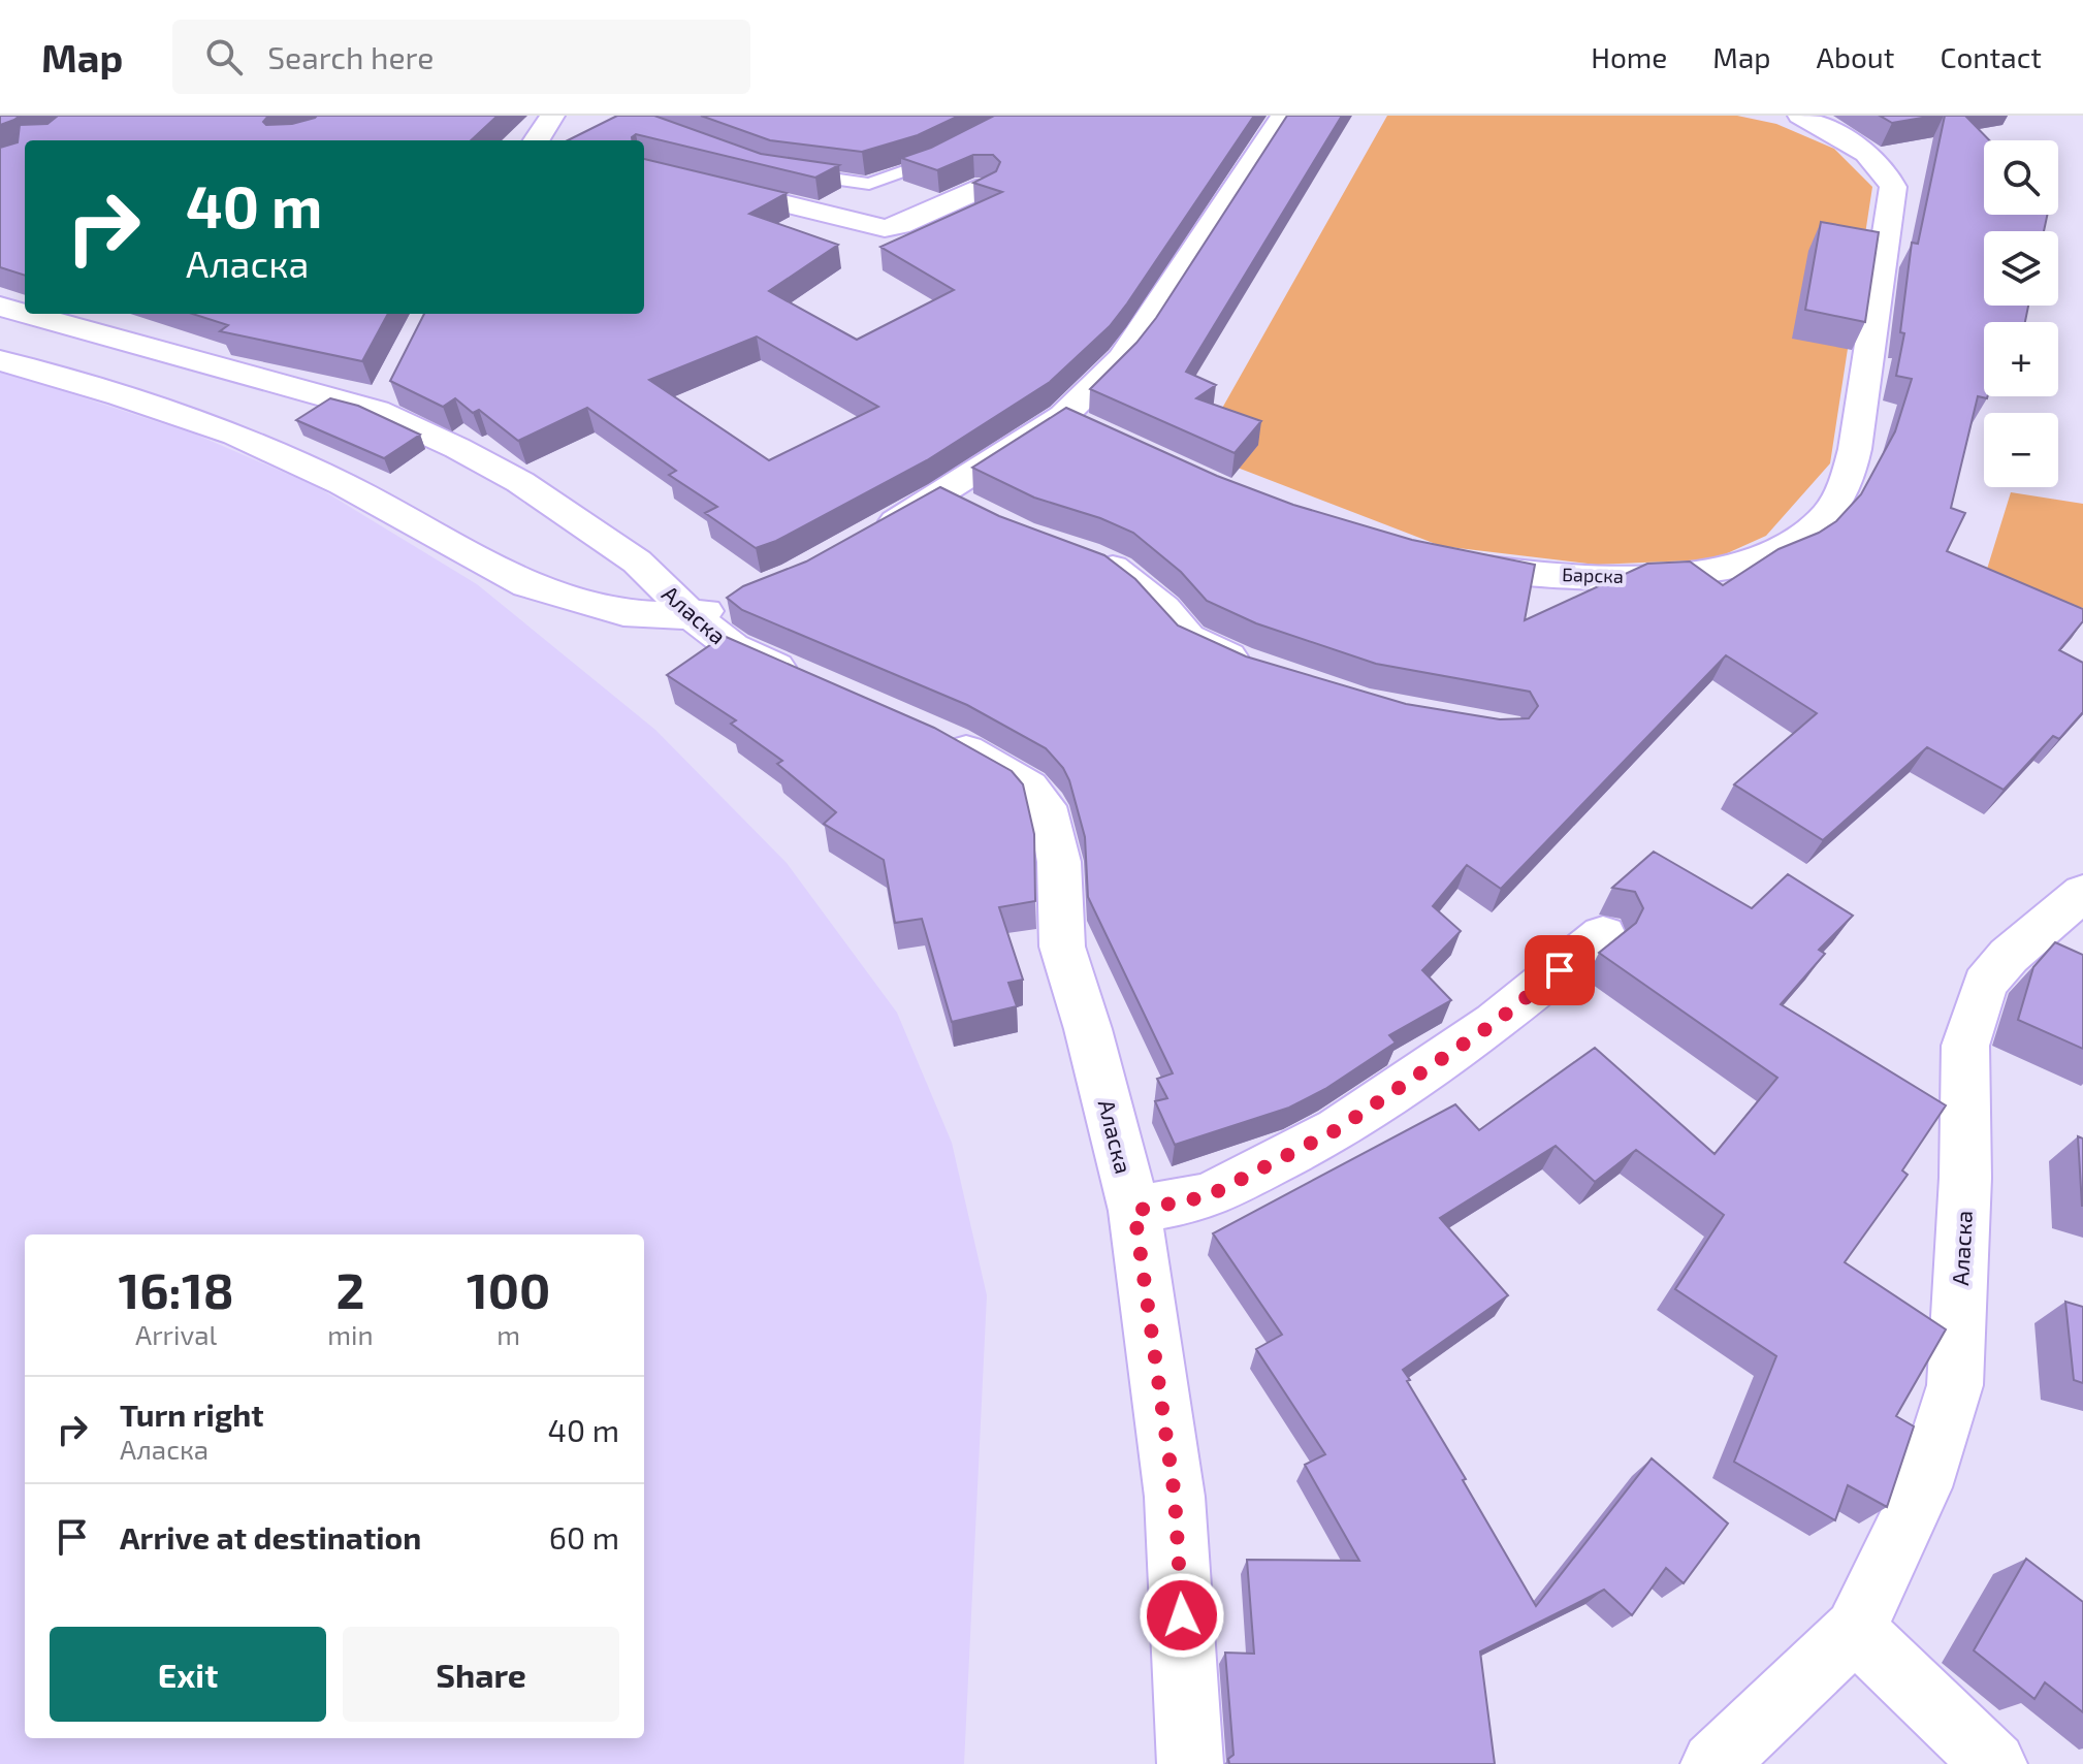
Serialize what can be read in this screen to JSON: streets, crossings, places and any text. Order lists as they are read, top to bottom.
{
  "streets": {
    "street": ["Барска", "Аласка"]
  },
  "page": {
    "header": "Map",
    "search": "Search here",
    "nav": [
      "Home",
      "Map",
      "About",
      "Contact"
    ],
    "map_buttons": ["+", "−"],
    "turn": ["40 m", "Аласка"],
    "eta": [
      "16:18",
      "Arrival",
      "2",
      "min",
      "100",
      "m"
    ],
    "list": [
      {
        "name": "Turn right",
        "note": "Аласка",
        "value": "40 m"
      },
      {
        "name": "Arrive at destination",
        "value": "60 m"
      }
    ],
    "buttons": ["Exit", "Share"]
  }
}
